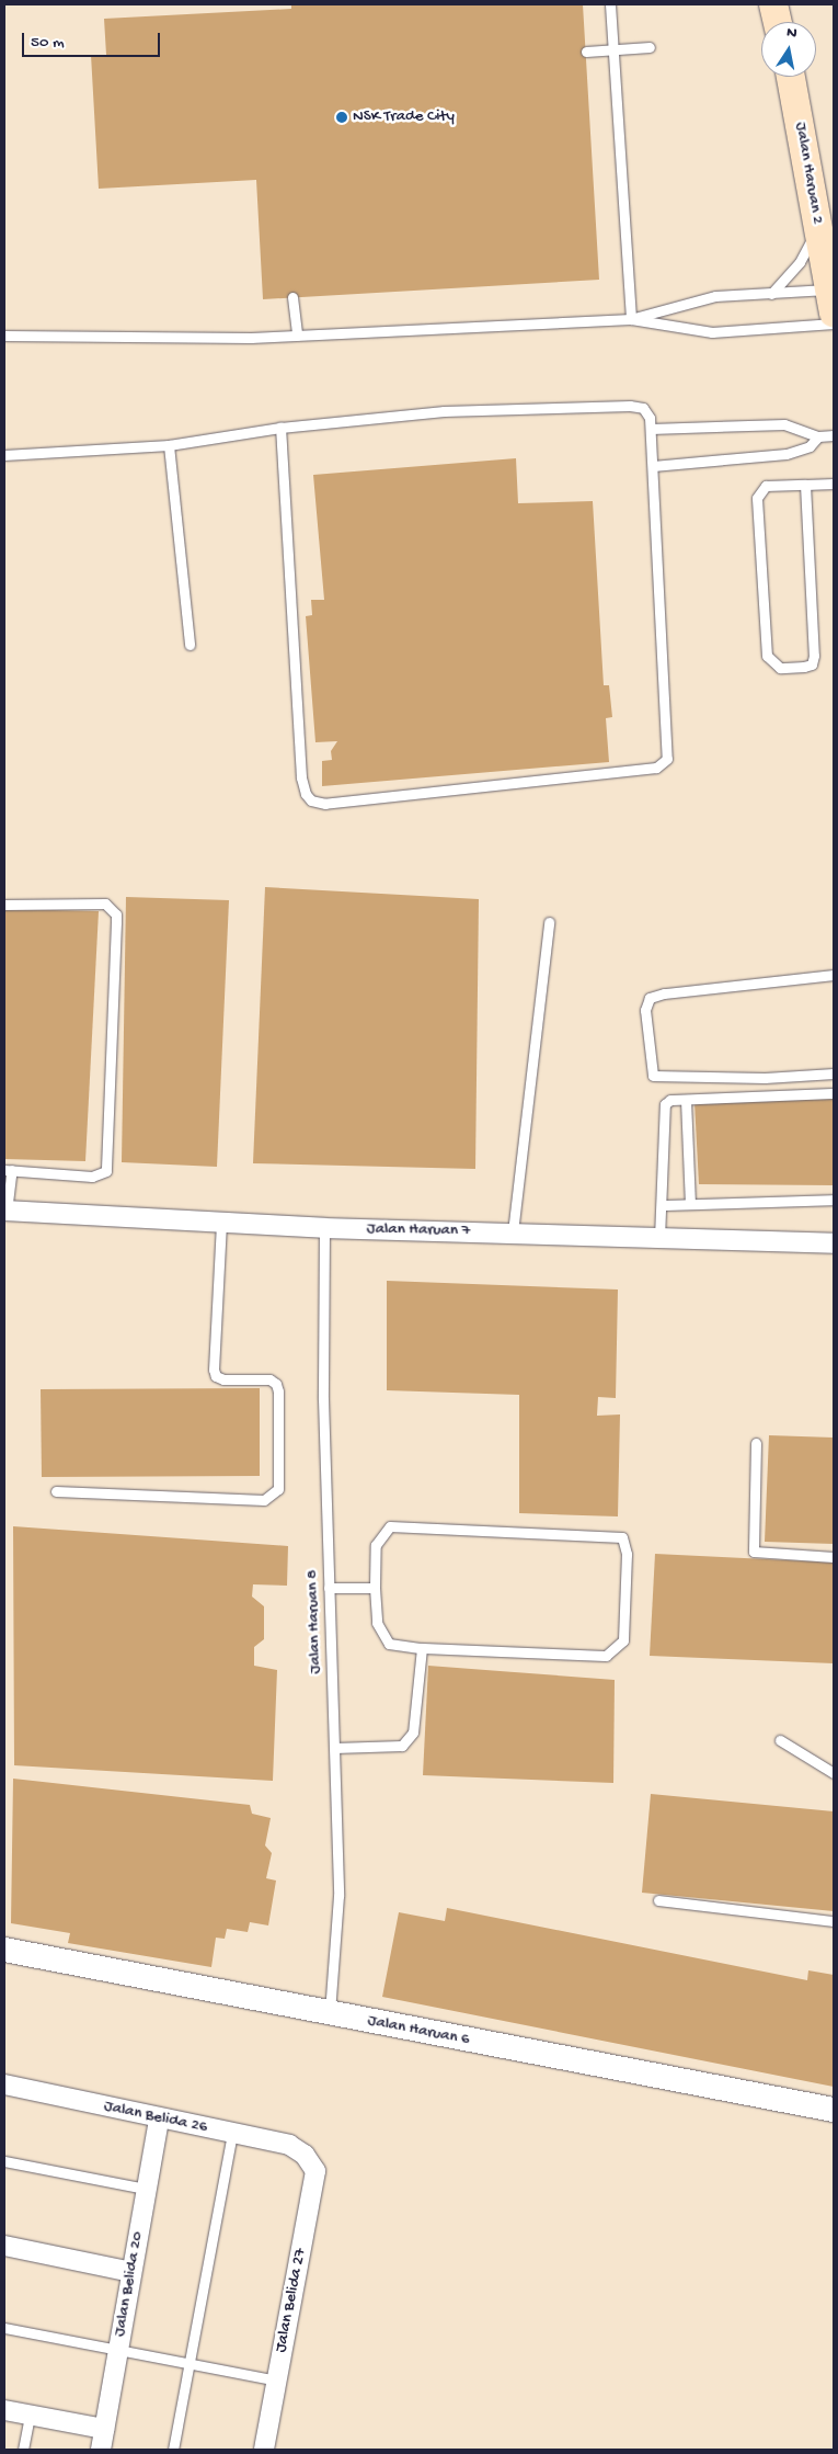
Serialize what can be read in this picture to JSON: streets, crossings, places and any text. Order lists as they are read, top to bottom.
{
  "streets": {
    "main road": ["Jalan Haruan 2"],
    "street": [
      "Jalan Haruan 7",
      "Jalan Haruan 6",
      "Jalan Belida 26",
      "Jalan Belida 20",
      "Jalan Belida 27"
    ],
    "lane": ["Jalan Haruan 8"]
  },
  "crossings": [
    ["Jalan Haruan 7", "Jalan Haruan 8"],
    ["Jalan Haruan 8", "Jalan Haruan 6"],
    ["Jalan Belida 26", "Jalan Belida 20"],
    ["Jalan Belida 26", "Jalan Belida 27"]
  ],
  "places": ["NSK Trade City"],
  "scale_bar": "50 m",
  "north": "top"
}
